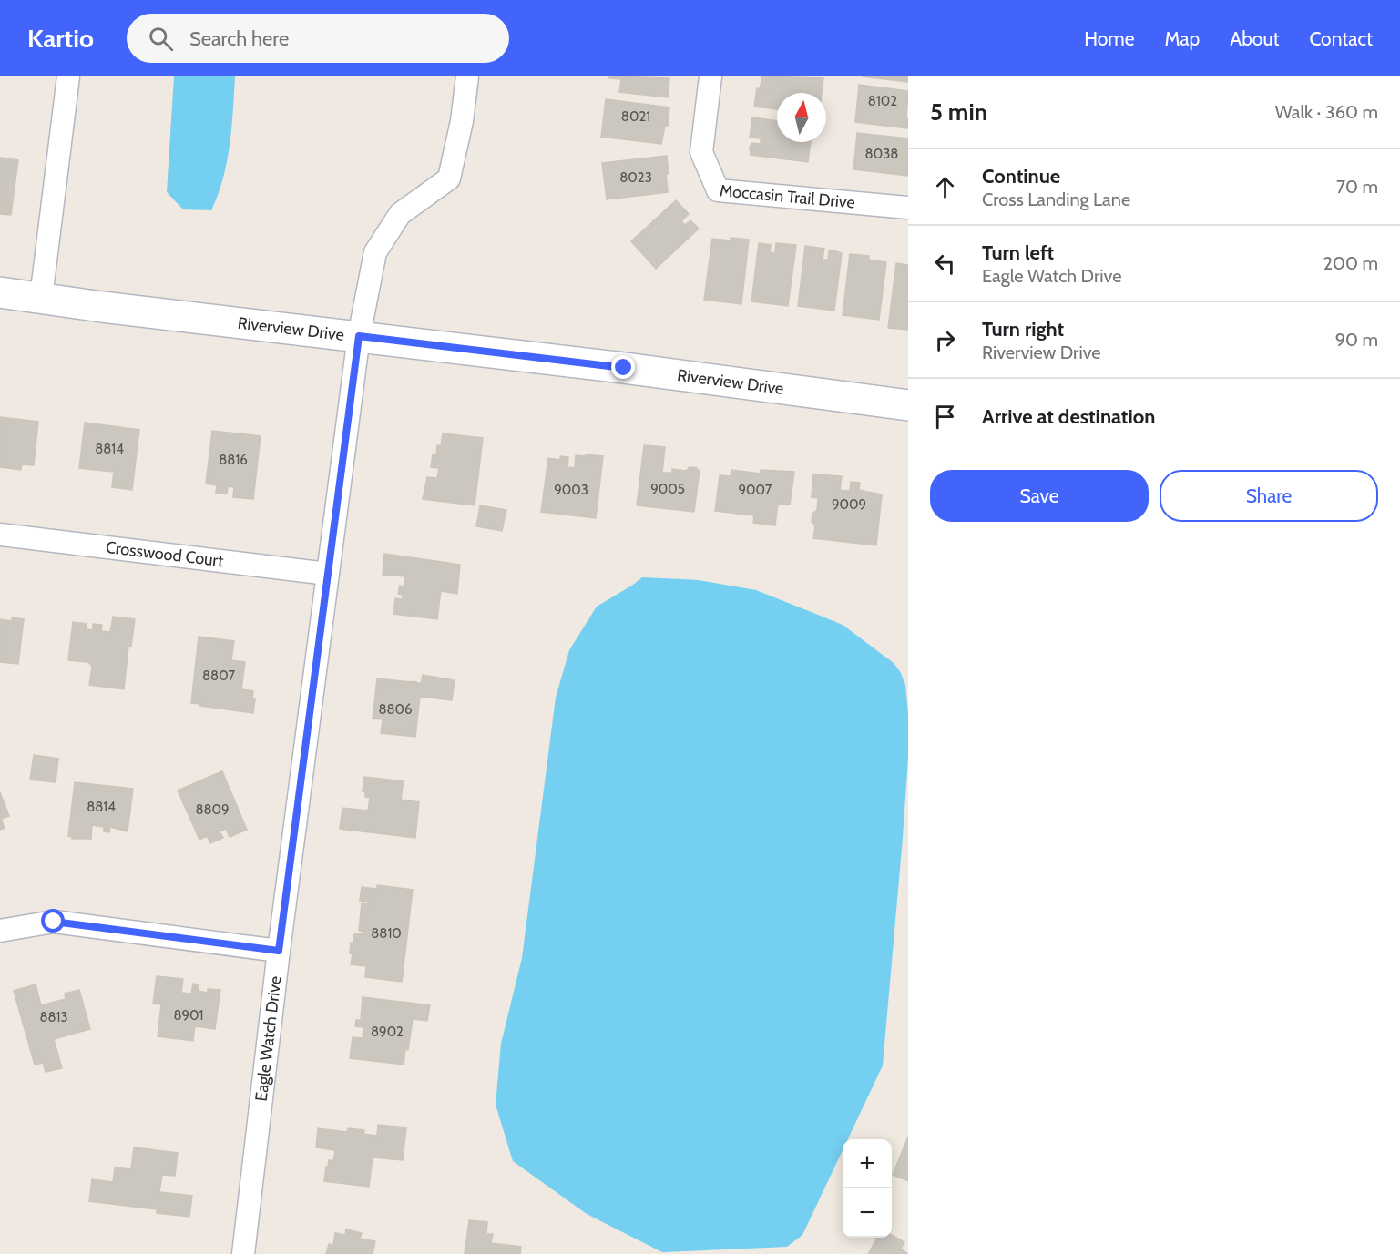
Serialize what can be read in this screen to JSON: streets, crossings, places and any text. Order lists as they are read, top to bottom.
{
  "streets": {
    "street": [
      "Moccasin Trail Drive",
      "Riverview Drive",
      "Crosswood Court",
      "Eagle Watch Drive"
    ]
  },
  "crossings": [
    ["Riverview Drive", "Eagle Watch Drive"],
    ["Crosswood Court", "Eagle Watch Drive"]
  ],
  "house_numbers": [
    "8102",
    "8021",
    "8038",
    "8023",
    "8814",
    "8816",
    "9005",
    "9003",
    "9007",
    "9009",
    "8807",
    "8806",
    "8814",
    "8809",
    "8810",
    "8901",
    "8813",
    "8902"
  ],
  "north": "top",
  "page": {
    "header": "Kartio",
    "search": "Search here",
    "nav": [
      "Home",
      "Map",
      "About",
      "Contact"
    ],
    "heading": ["5 min", "Walk · 360 m"],
    "list": [
      ["Continue", "Cross Landing Lane", "70 m"],
      ["Turn left", "Eagle Watch Drive", "200 m"],
      ["Turn right", "Riverview Drive", "90 m"],
      "Arrive at destination"
    ],
    "buttons": ["Save", "Share"],
    "map_buttons": ["+", "−"]
  }
}
